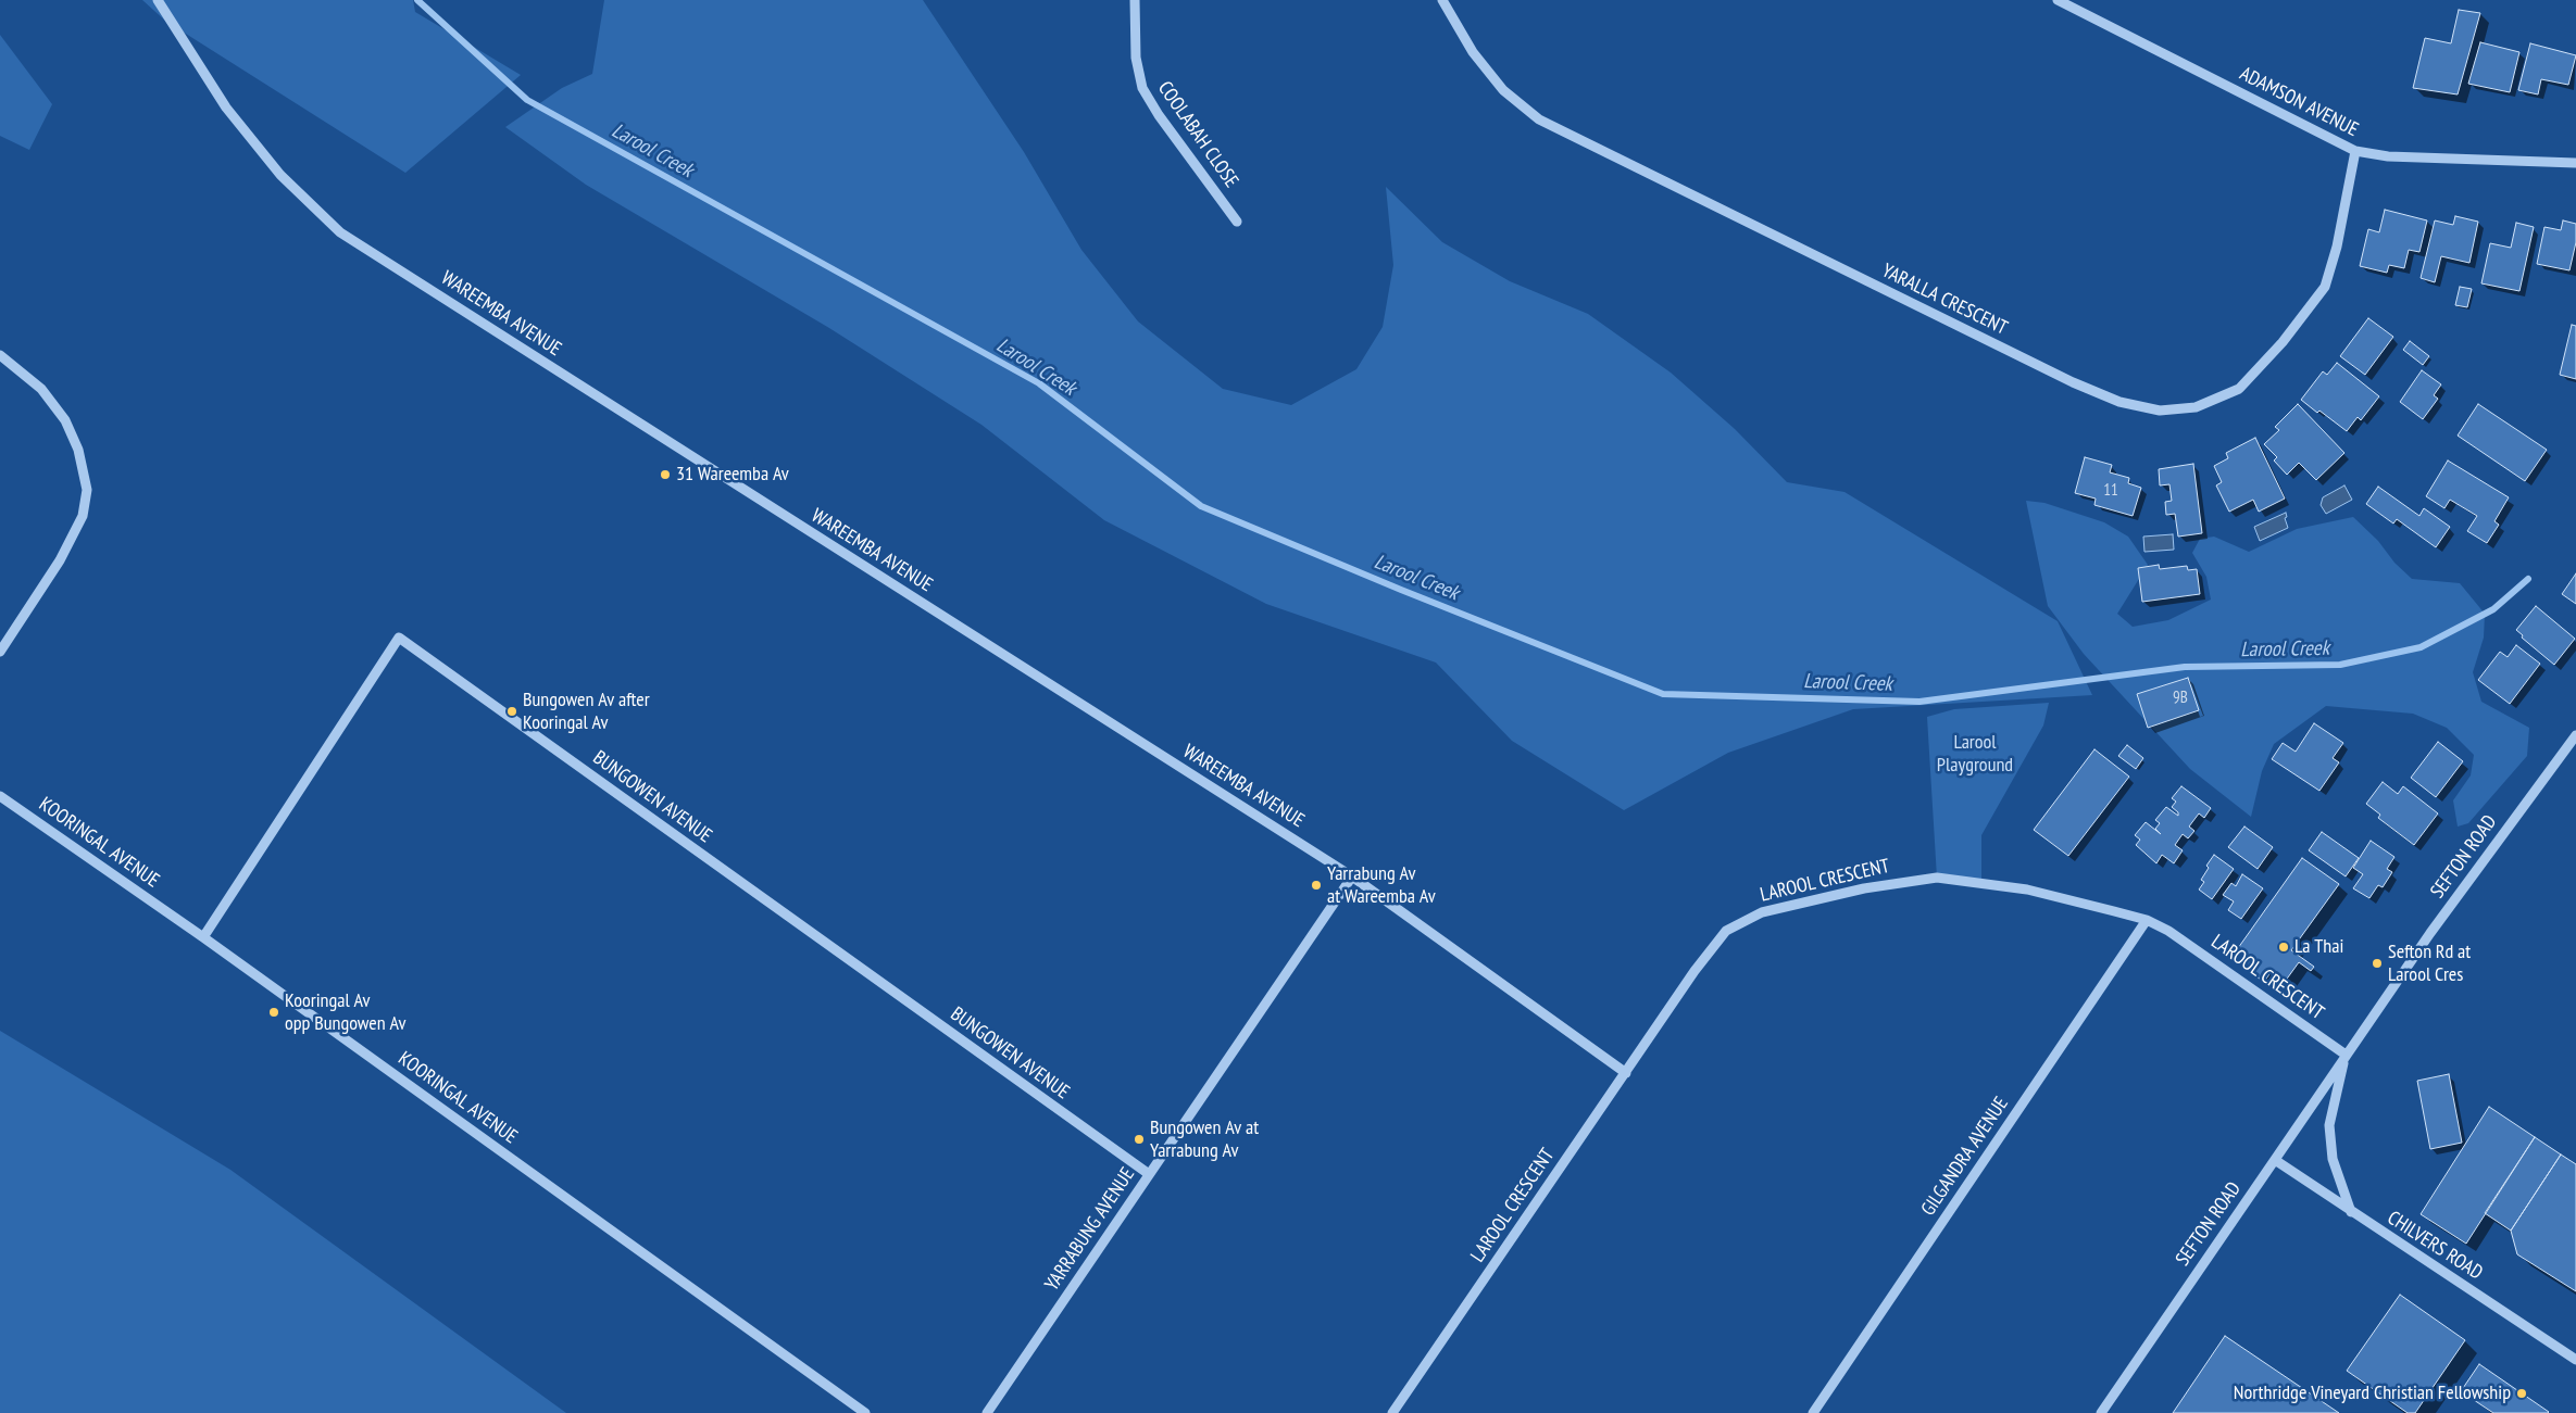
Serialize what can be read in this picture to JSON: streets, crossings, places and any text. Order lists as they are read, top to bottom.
{
  "streets": {
    "street": [
      "ADAMSON AVENUE",
      "COOLABAH CLOSE",
      "YARALLA CRESCENT",
      "WAREEMBA AVENUE",
      "BUNGOWEN AVENUE",
      "KOORINGAL AVENUE",
      "SEFTON ROAD",
      "LAROOL CRESCENT",
      "GILGANDRA AVENUE",
      "YARRABUNG AVENUE",
      "CHILVERS ROAD"
    ]
  },
  "crossings": [
    ["ADAMSON AVENUE", "YARALLA CRESCENT"],
    ["WAREEMBA AVENUE", "LAROOL CRESCENT"],
    ["WAREEMBA AVENUE", "YARRABUNG AVENUE"],
    ["BUNGOWEN AVENUE", "KOORINGAL AVENUE"],
    ["BUNGOWEN AVENUE", "YARRABUNG AVENUE"],
    ["SEFTON ROAD", "LAROOL CRESCENT"],
    ["SEFTON ROAD", "CHILVERS ROAD"],
    ["LAROOL CRESCENT", "GILGANDRA AVENUE"]
  ],
  "water": ["Larool Creek"],
  "parks": ["Larool Playground"],
  "places": [
    "31 Wareemba Av",
    "Bungowen Av after Kooringal Av",
    "Yarrabung Av at Wareemba Av",
    "La Thai",
    "Sefton Rd at Larool Cres",
    "Kooringal Av opp Bungowen Av",
    "Bungowen Av at Yarrabung Av",
    "Northridge Vineyard Christian Fellowship"
  ],
  "house_numbers": ["11", "9B"]
}
